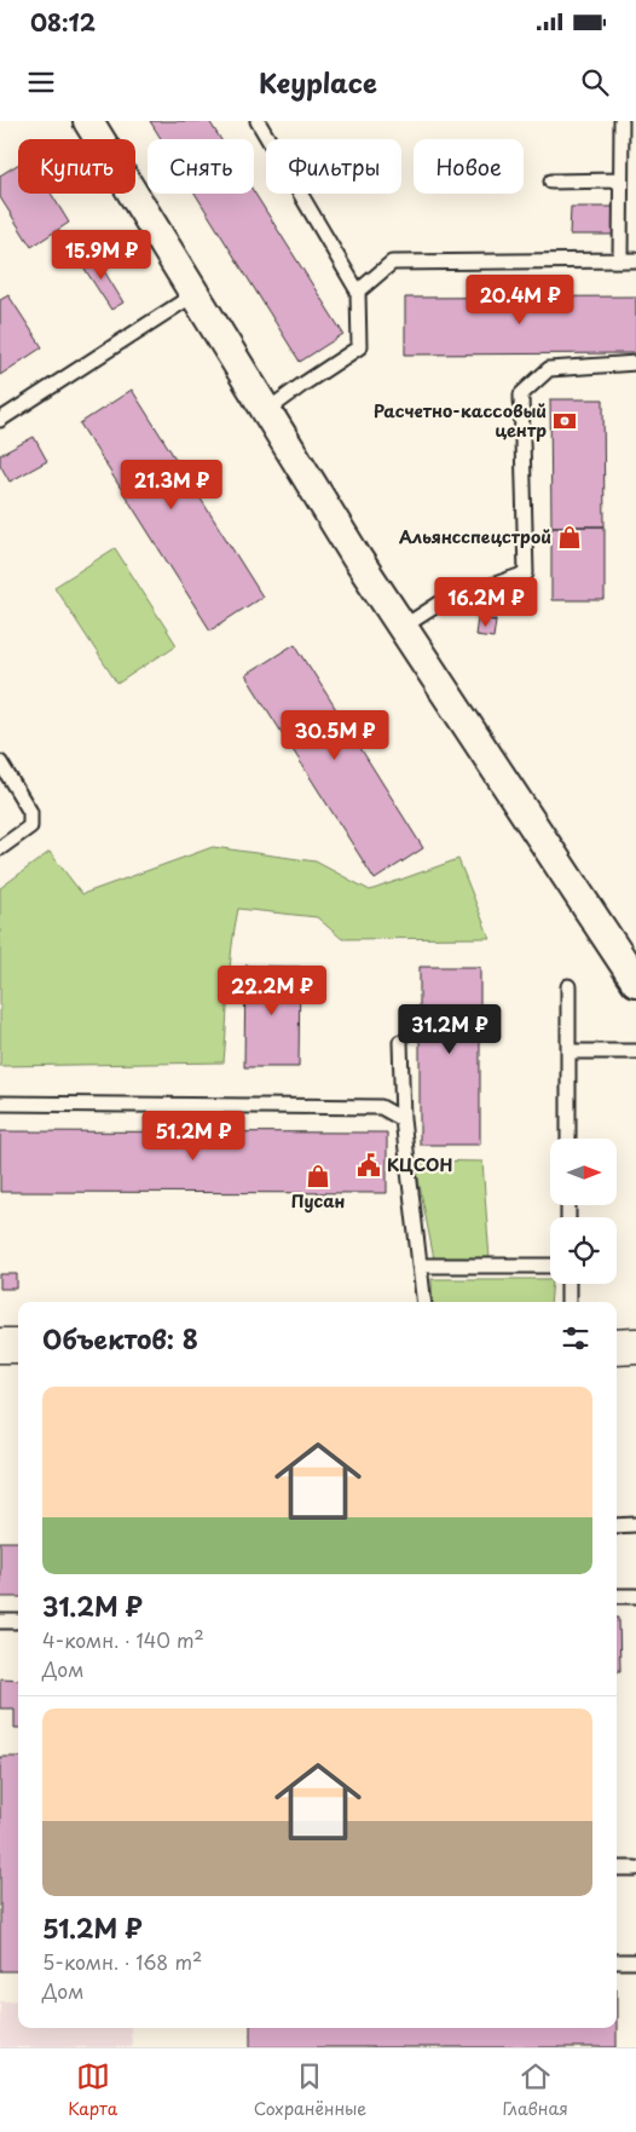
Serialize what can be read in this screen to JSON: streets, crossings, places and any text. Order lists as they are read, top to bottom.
{
  "places": {
    "bank": ["Расчетно-кассовый центр"],
    "shop": ["Альянсспецстрой", "Пусан"],
    "public building": ["КЦСОН"]
  },
  "north": "right",
  "page": {
    "status": "08:12",
    "header": "Keyplace",
    "chip": [
      "Купить",
      "Снять",
      "Фильтры",
      "Новое"
    ],
    "price": [
      "15.9M ₽",
      "20.4M ₽",
      "21.3M ₽",
      "16.2M ₽",
      "30.5M ₽",
      "22.2M ₽",
      "31.2M ₽",
      "51.2M ₽"
    ],
    "heading": "Объектов: 8",
    "list": [
      {
        "name": "31.2M ₽",
        "note": "4-комн. · 140 m² · Дом"
      },
      {
        "name": "51.2M ₽",
        "note": "5-комн. · 168 m² · Дом"
      }
    ],
    "tabs": ["Карта", "Сохранённые", "Главная"]
  }
}
